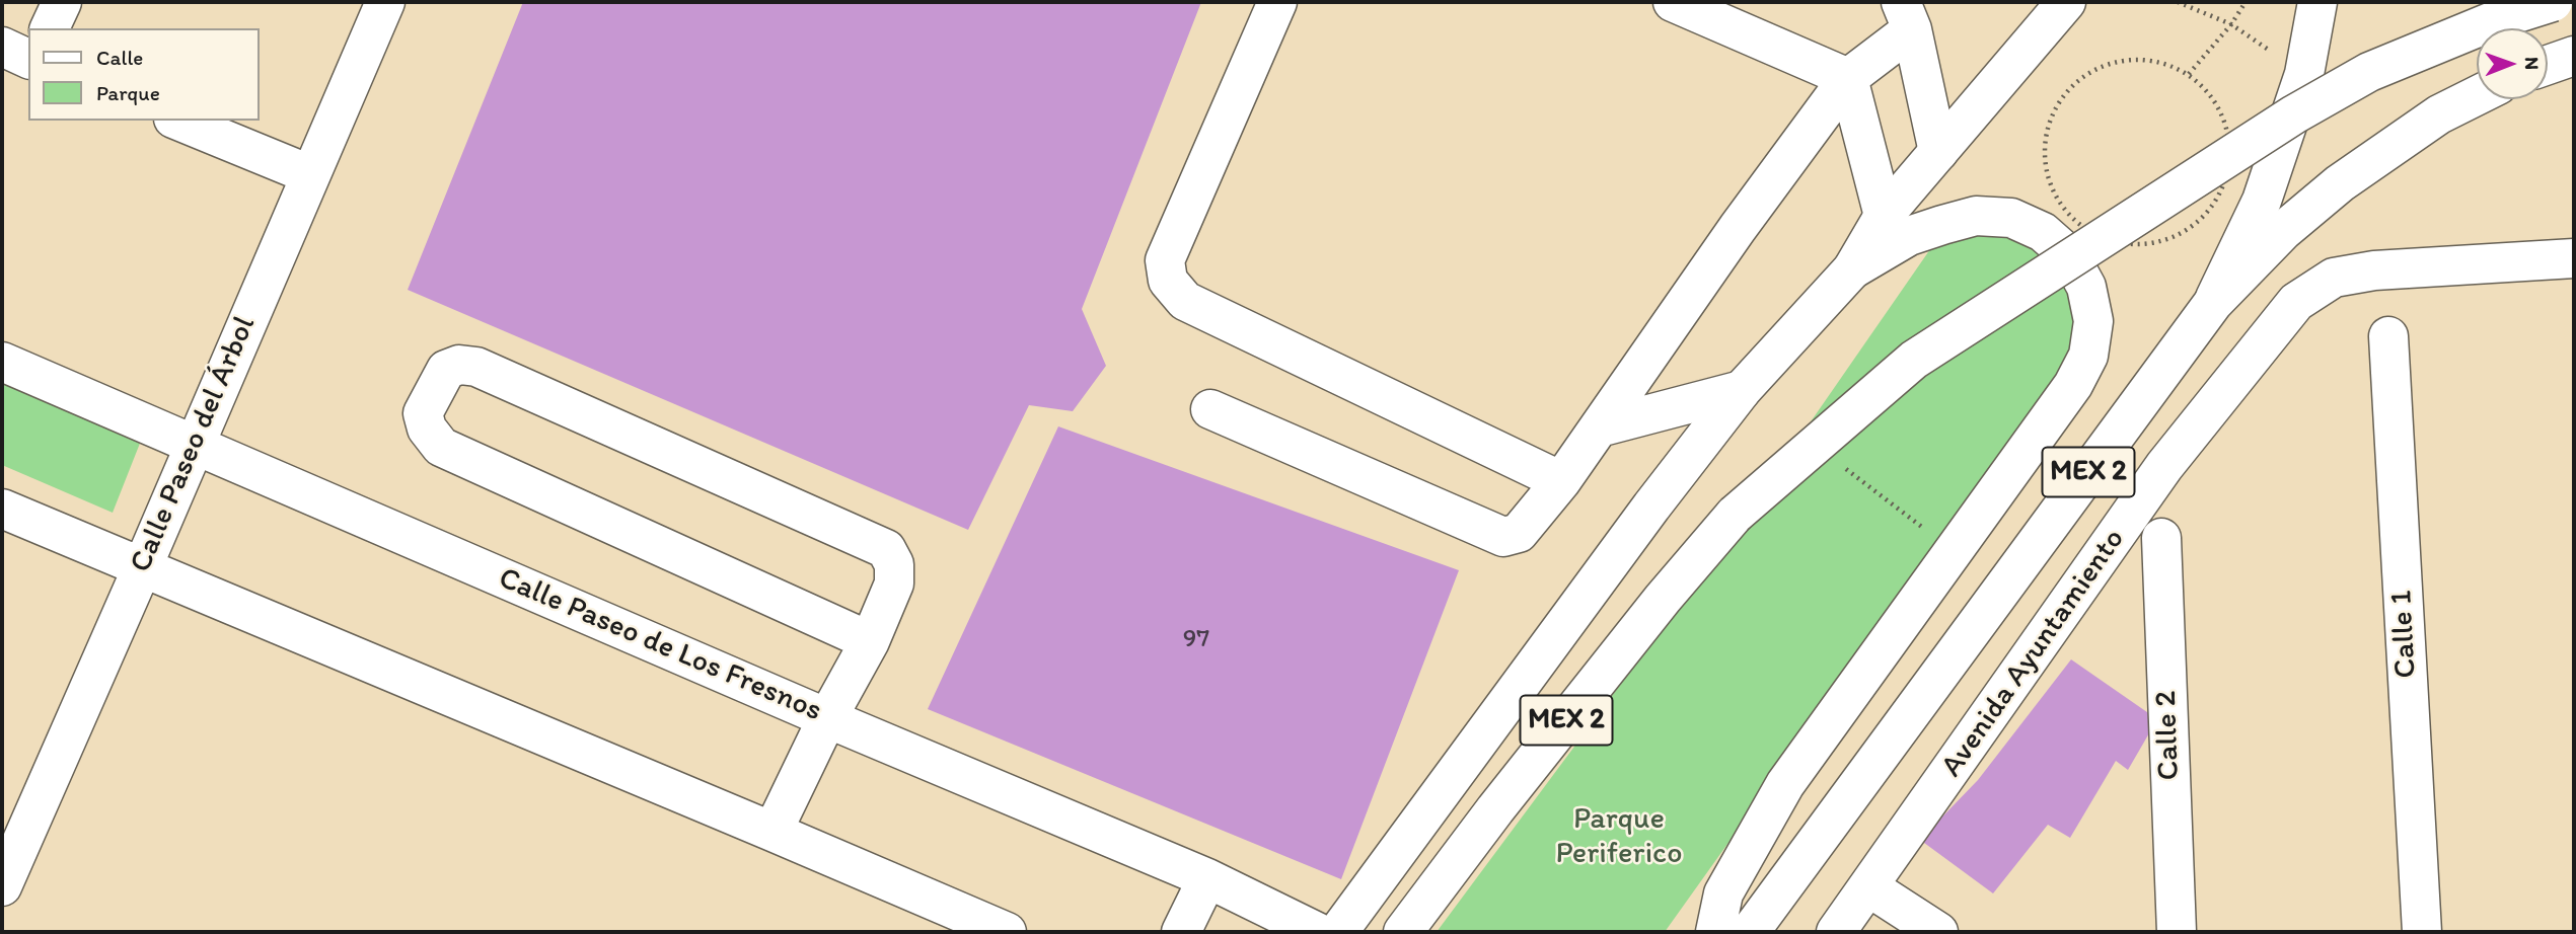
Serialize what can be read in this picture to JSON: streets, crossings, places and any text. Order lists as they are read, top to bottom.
{
  "streets": {
    "main road": [
      "Calle Paseo del Árbol",
      "MEX 2",
      "Calle 1",
      "Calle Paseo de Los Fresnos",
      "Avenida Ayuntamiento",
      "Calle 2"
    ]
  },
  "crossings": [
    ["Calle Paseo del Árbol", "Calle Paseo de Los Fresnos"]
  ],
  "parks": ["Parque Periferico"],
  "house_numbers": ["97"],
  "legend": ["Calle", "Parque"],
  "north": "right"
}
